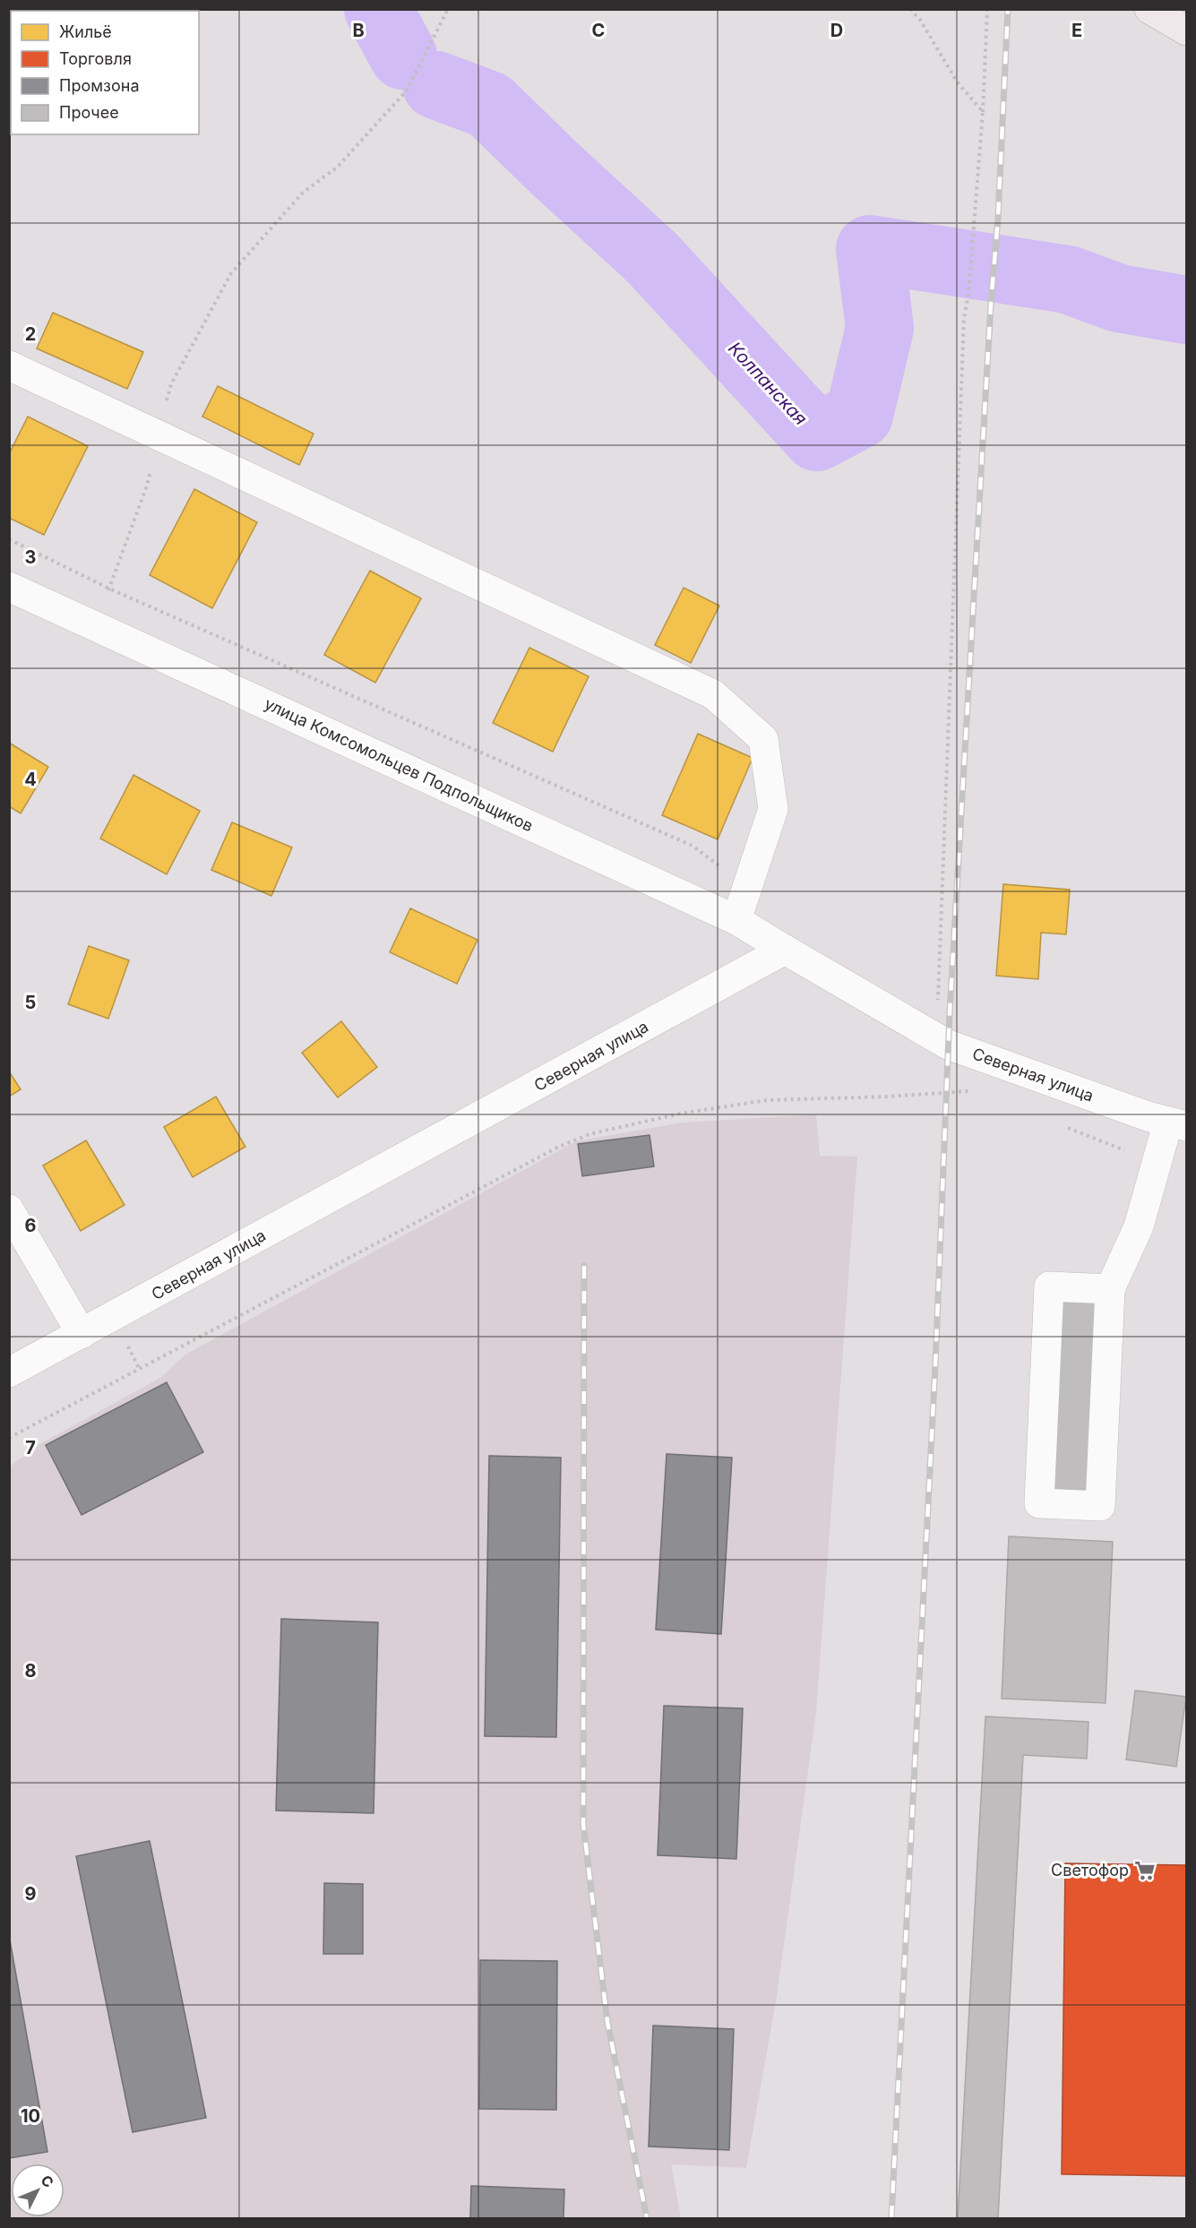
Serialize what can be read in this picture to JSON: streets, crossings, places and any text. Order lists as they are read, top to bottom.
{
  "streets": {
    "street": ["улица Комсомольцев Подпольщиков", "Северная улица"]
  },
  "crossings": [
    ["улица Комсомольцев Подпольщиков", "Северная улица"]
  ],
  "water": ["Колпанская"],
  "places": {
    "supermarket": ["Светофор"]
  },
  "legend": [
    "Жильё",
    "Торговля",
    "Промзона",
    "Прочее"
  ],
  "north": "top right",
  "grid": {
    "columns": [
      "B",
      "C",
      "D",
      "E"
    ],
    "rows": [
      "2",
      "3",
      "4",
      "5",
      "6",
      "7",
      "8",
      "9",
      "10"
    ]
  }
}
